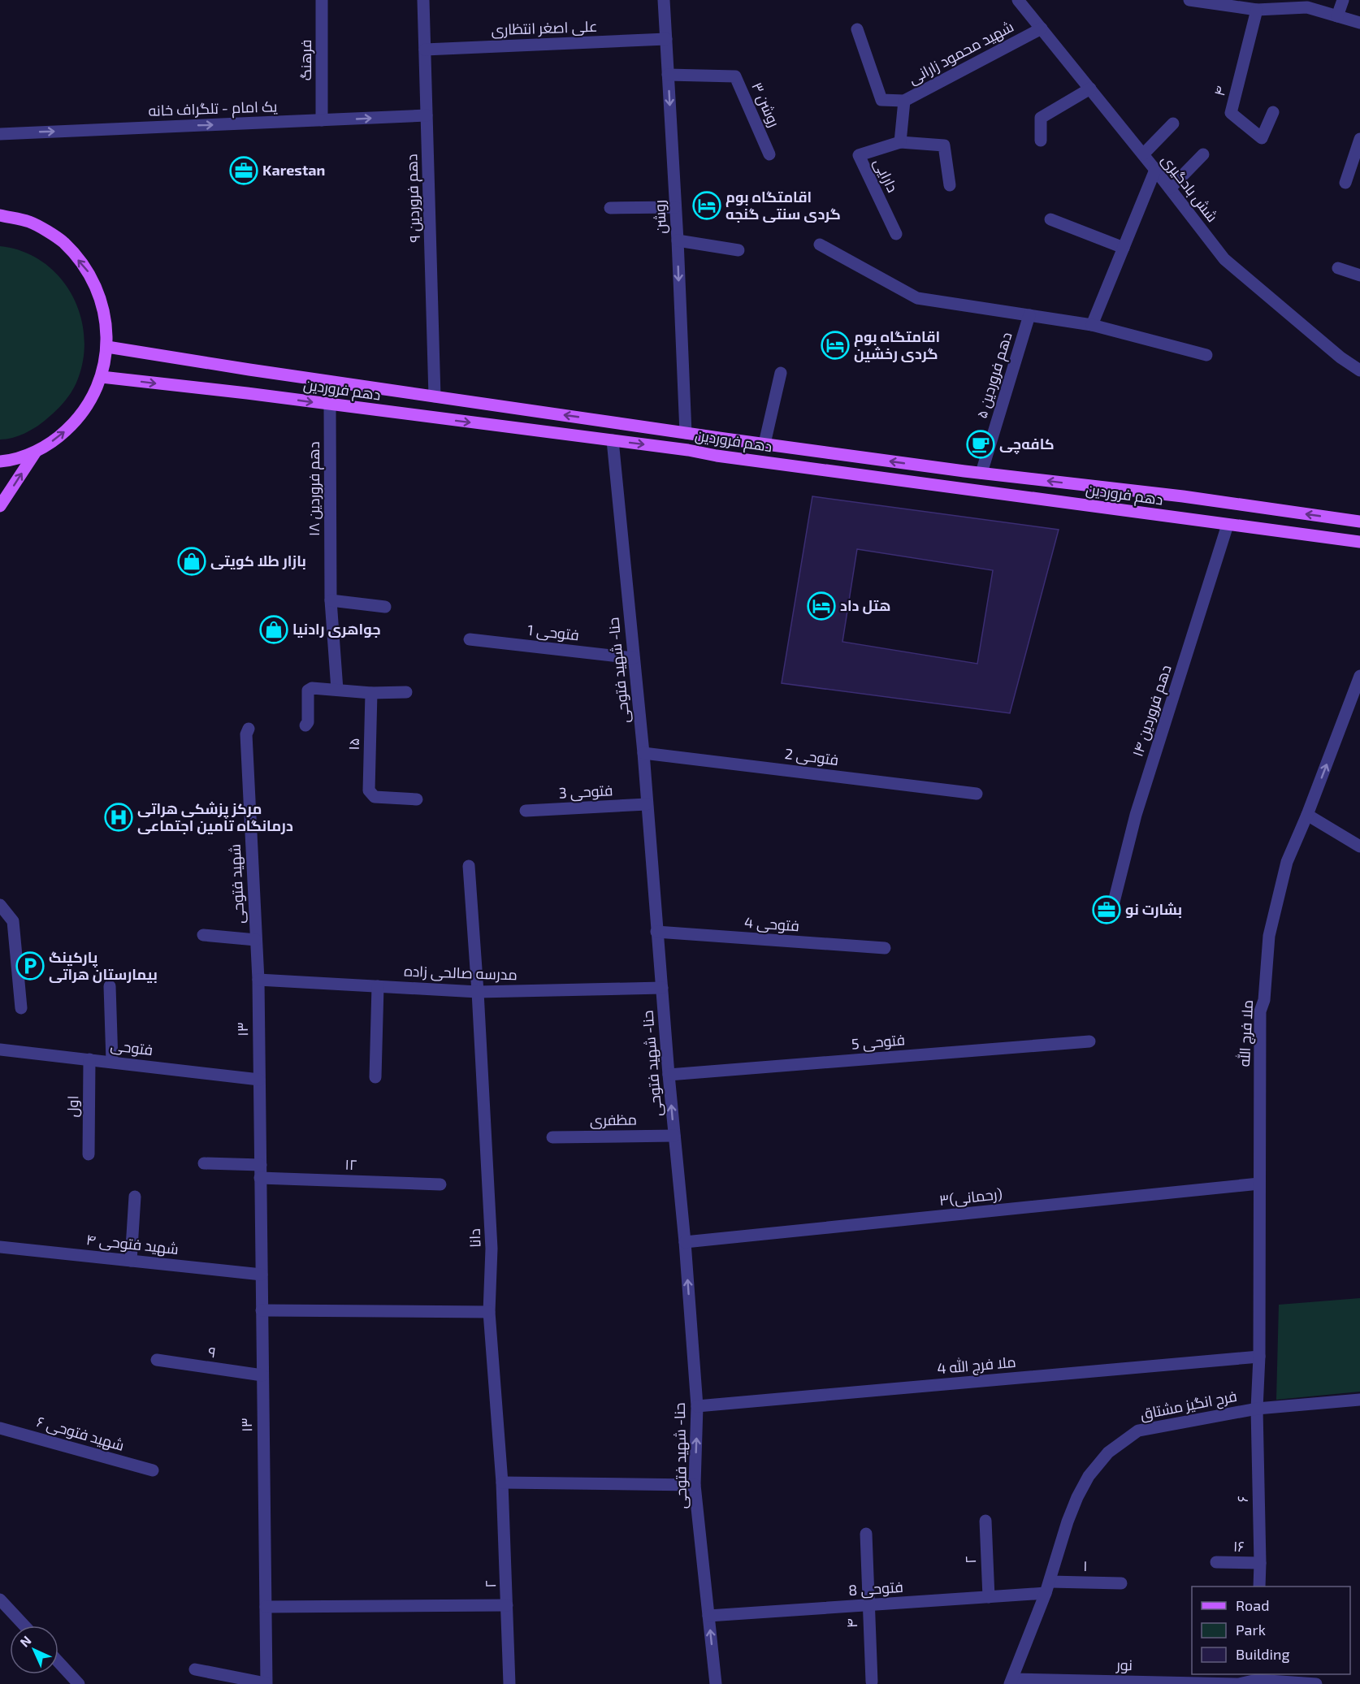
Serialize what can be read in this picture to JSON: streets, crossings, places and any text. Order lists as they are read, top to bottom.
{
  "streets": {
    "main road": ["دهم فروردین"],
    "street": [
      "علی اصغر انتظاری",
      "شهید محمود زارانی",
      "فرهنگ",
      "۴",
      "روشن ۳",
      "یک امام - تلگراف خانه",
      "دارایی",
      "شش بادگیری",
      "دهم فروردین ۹",
      "روشن",
      "دهم فروردین ۵",
      "دهم فروردین ۱۸",
      "فتوحی 1",
      "حنا- شهید فتوحی",
      "دهم فروردین ۱۴",
      "۱۵",
      "فتوحی 2",
      "فتوحی 3",
      "شهید فتوحی",
      "فتوحی 4",
      "مدرسه صالحی زاده",
      "۱۳",
      "ملا فرج الله",
      "فتوحی 5",
      "فتوحی",
      "اول",
      "مظفری",
      "۱۲",
      "۳(رحمانی)",
      "دانا",
      "شهید فتوحی ۴",
      "۹",
      "4 ملا فرج الله",
      "فرح انگیز مشتاق",
      "شهید فتوحی ۶",
      "۶",
      "۱۶",
      "۲",
      "۱",
      "فتوحی 8",
      "نور"
    ]
  },
  "crossings": [
    ["علی اصغر انتظاری", "دهم فروردین ۹"],
    ["علی اصغر انتظاری", "روشن"],
    ["شهید محمود زارانی", "دارایی"],
    ["شهید محمود زارانی", "شش بادگیری"],
    ["فرهنگ", "یک امام - تلگراف خانه"],
    ["۴", "فتوحی 8"],
    ["روشن ۳", "روشن"],
    ["یک امام - تلگراف خانه", "دهم فروردین ۹"],
    ["دهم فروردین ۹", "دهم فروردین"],
    ["روشن", "دهم فروردین"],
    ["دهم فروردین ۵", "دهم فروردین"],
    ["دهم فروردین", "دهم فروردین ۱۸"],
    ["دهم فروردین", "حنا- شهید فتوحی"],
    ["دهم فروردین", "دهم فروردین ۱۴"],
    ["فتوحی 1", "حنا- شهید فتوحی"],
    ["حنا- شهید فتوحی", "فتوحی 2"],
    ["حنا- شهید فتوحی", "فتوحی 3"],
    ["حنا- شهید فتوحی", "فتوحی 4"],
    ["حنا- شهید فتوحی", "مدرسه صالحی زاده"],
    ["حنا- شهید فتوحی", "فتوحی 5"],
    ["حنا- شهید فتوحی", "مظفری"],
    ["حنا- شهید فتوحی", "۳(رحمانی)"],
    ["حنا- شهید فتوحی", "4 ملا فرج الله"],
    ["حنا- شهید فتوحی", "فتوحی 8"],
    ["شهید فتوحی", "مدرسه صالحی زاده"],
    ["شهید فتوحی", "۱۳"],
    ["مدرسه صالحی زاده", "۱۳"],
    ["مدرسه صالحی زاده", "دانا"],
    ["۱۳", "فتوحی"],
    ["۱۳", "۱۲"],
    ["۱۳", "شهید فتوحی ۴"],
    ["۱۳", "۹"],
    ["ملا فرج الله", "۳(رحمانی)"],
    ["ملا فرج الله", "4 ملا فرج الله"],
    ["ملا فرج الله", "فرح انگیز مشتاق"],
    ["ملا فرج الله", "۶"],
    ["فتوحی", "اول"],
    ["دانا", "۲"],
    ["فرح انگیز مشتاق", "۶"],
    ["فرح انگیز مشتاق", "۱"],
    ["فرح انگیز مشتاق", "فتوحی 8"],
    ["فرح انگیز مشتاق", "نور"],
    ["۶", "۱۶"],
    ["۲", "فتوحی 8"],
    ["۱", "فتوحی 8"]
  ],
  "one_way": ["یک امام - تلگراف خانه", "روشن"],
  "places": {
    "office": ["Karestan", "بشارت نو"],
    "hotel": ["اقامتگاه بوم گردی سنتی گنجه", "اقامتگاه بوم گردی رخشین", "هتل داد"],
    "cafe": ["کافه‌چی"],
    "shop": ["بازار طلا کویتی", "جواهری رادنیا"],
    "hospital": ["مرکز پزشکی هراتی درمانگاه تامین اجتماعی"],
    "parking": ["پارکینگ بیمارستان هراتی"]
  },
  "legend": ["Road", "Park", "Building"],
  "north": "top left"
}
